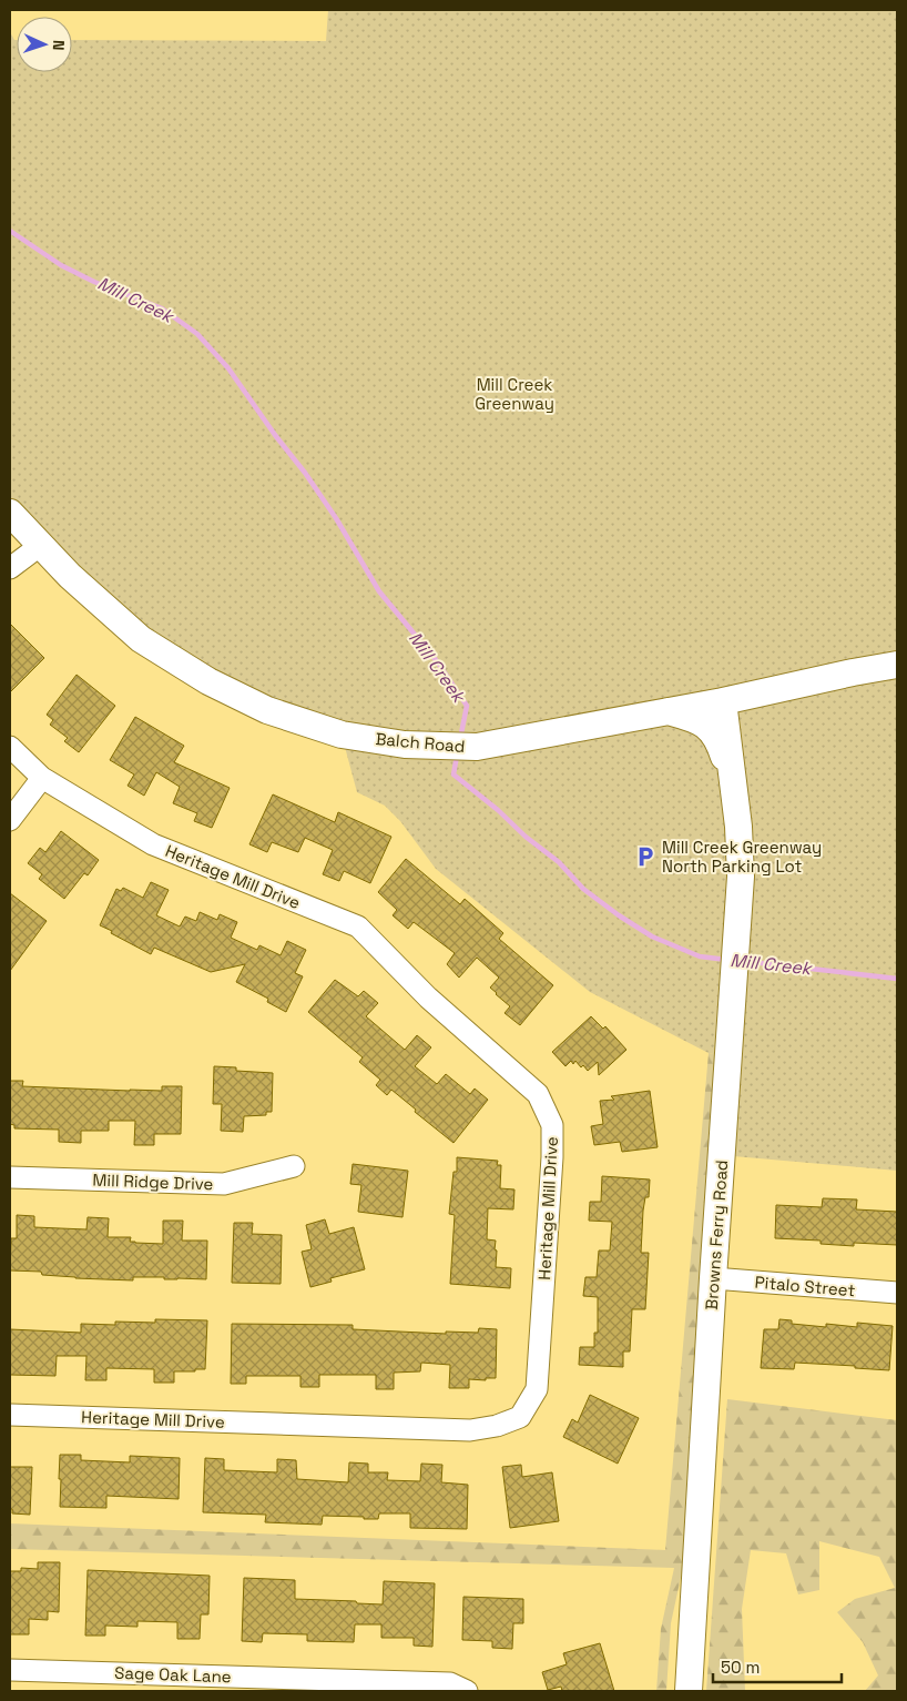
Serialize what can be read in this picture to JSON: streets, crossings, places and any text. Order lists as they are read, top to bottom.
{
  "streets": {
    "street": [
      "Balch Road",
      "Heritage Mill Drive",
      "Mill Ridge Drive",
      "Browns Ferry Road",
      "Pitalo Street",
      "Sage Oak Lane"
    ]
  },
  "crossings": [
    ["Balch Road", "Browns Ferry Road"],
    ["Browns Ferry Road", "Pitalo Street"]
  ],
  "water": ["Mill Creek"],
  "parks": ["Mill Creek Greenway"],
  "places": {
    "parking": ["Mill Creek Greenway North Parking Lot"]
  },
  "scale_bar": "50 m",
  "north": "right"
}
